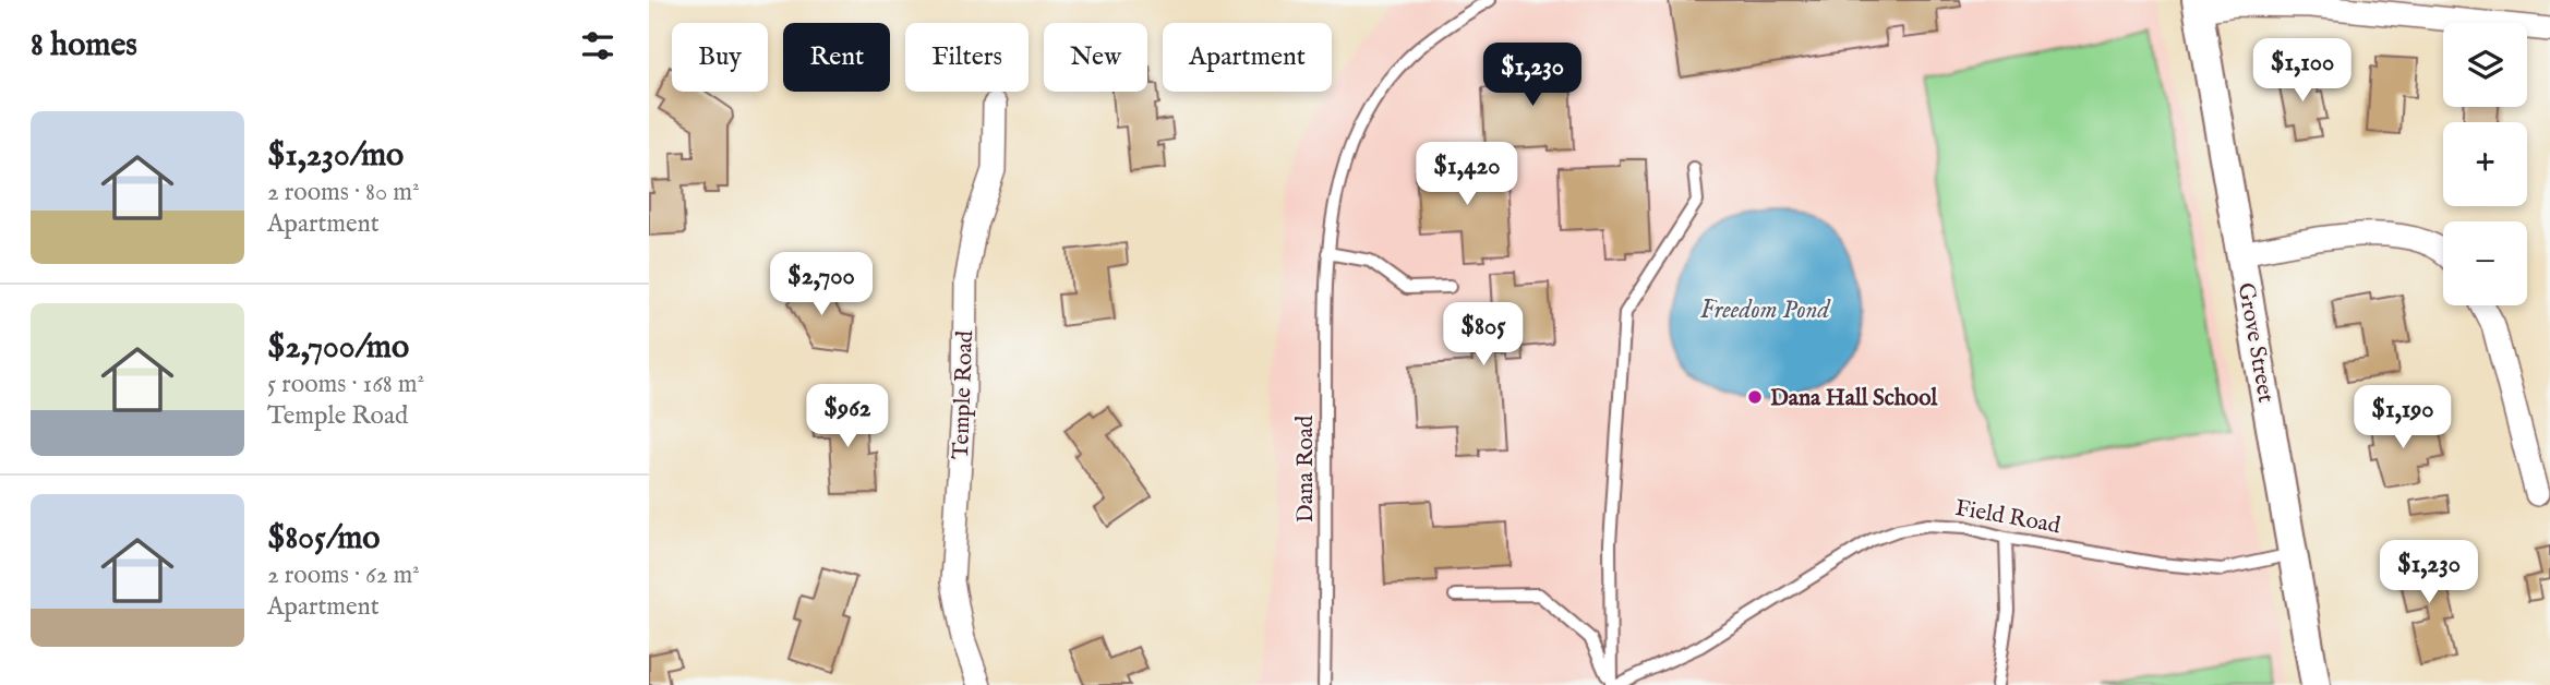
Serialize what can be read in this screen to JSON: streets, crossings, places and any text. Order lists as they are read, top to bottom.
{
  "streets": {
    "street": ["Grove Street", "Temple Road"],
    "lane": ["Dana Road", "Field Road"]
  },
  "crossings": [
    ["Grove Street", "Field Road"]
  ],
  "water": ["Freedom Pond"],
  "places": ["Dana Hall School"],
  "page": {
    "heading": "8 homes",
    "map_buttons": ["+", "−"],
    "chip": [
      "Buy",
      "Rent",
      "Filters",
      "New",
      "Apartment"
    ],
    "price": [
      "$1,100",
      "$1,230",
      "$1,420",
      "$2,700",
      "$805",
      "$962",
      "$1,190",
      "$1,230"
    ],
    "list": [
      {
        "name": "$1,230/mo",
        "note": "2 rooms · 80 m² · Apartment"
      },
      {
        "name": "$2,700/mo",
        "note": "5 rooms · 168 m² · Temple Road"
      },
      {
        "name": "$805/mo",
        "note": "2 rooms · 62 m² · Apartment"
      }
    ]
  }
}
